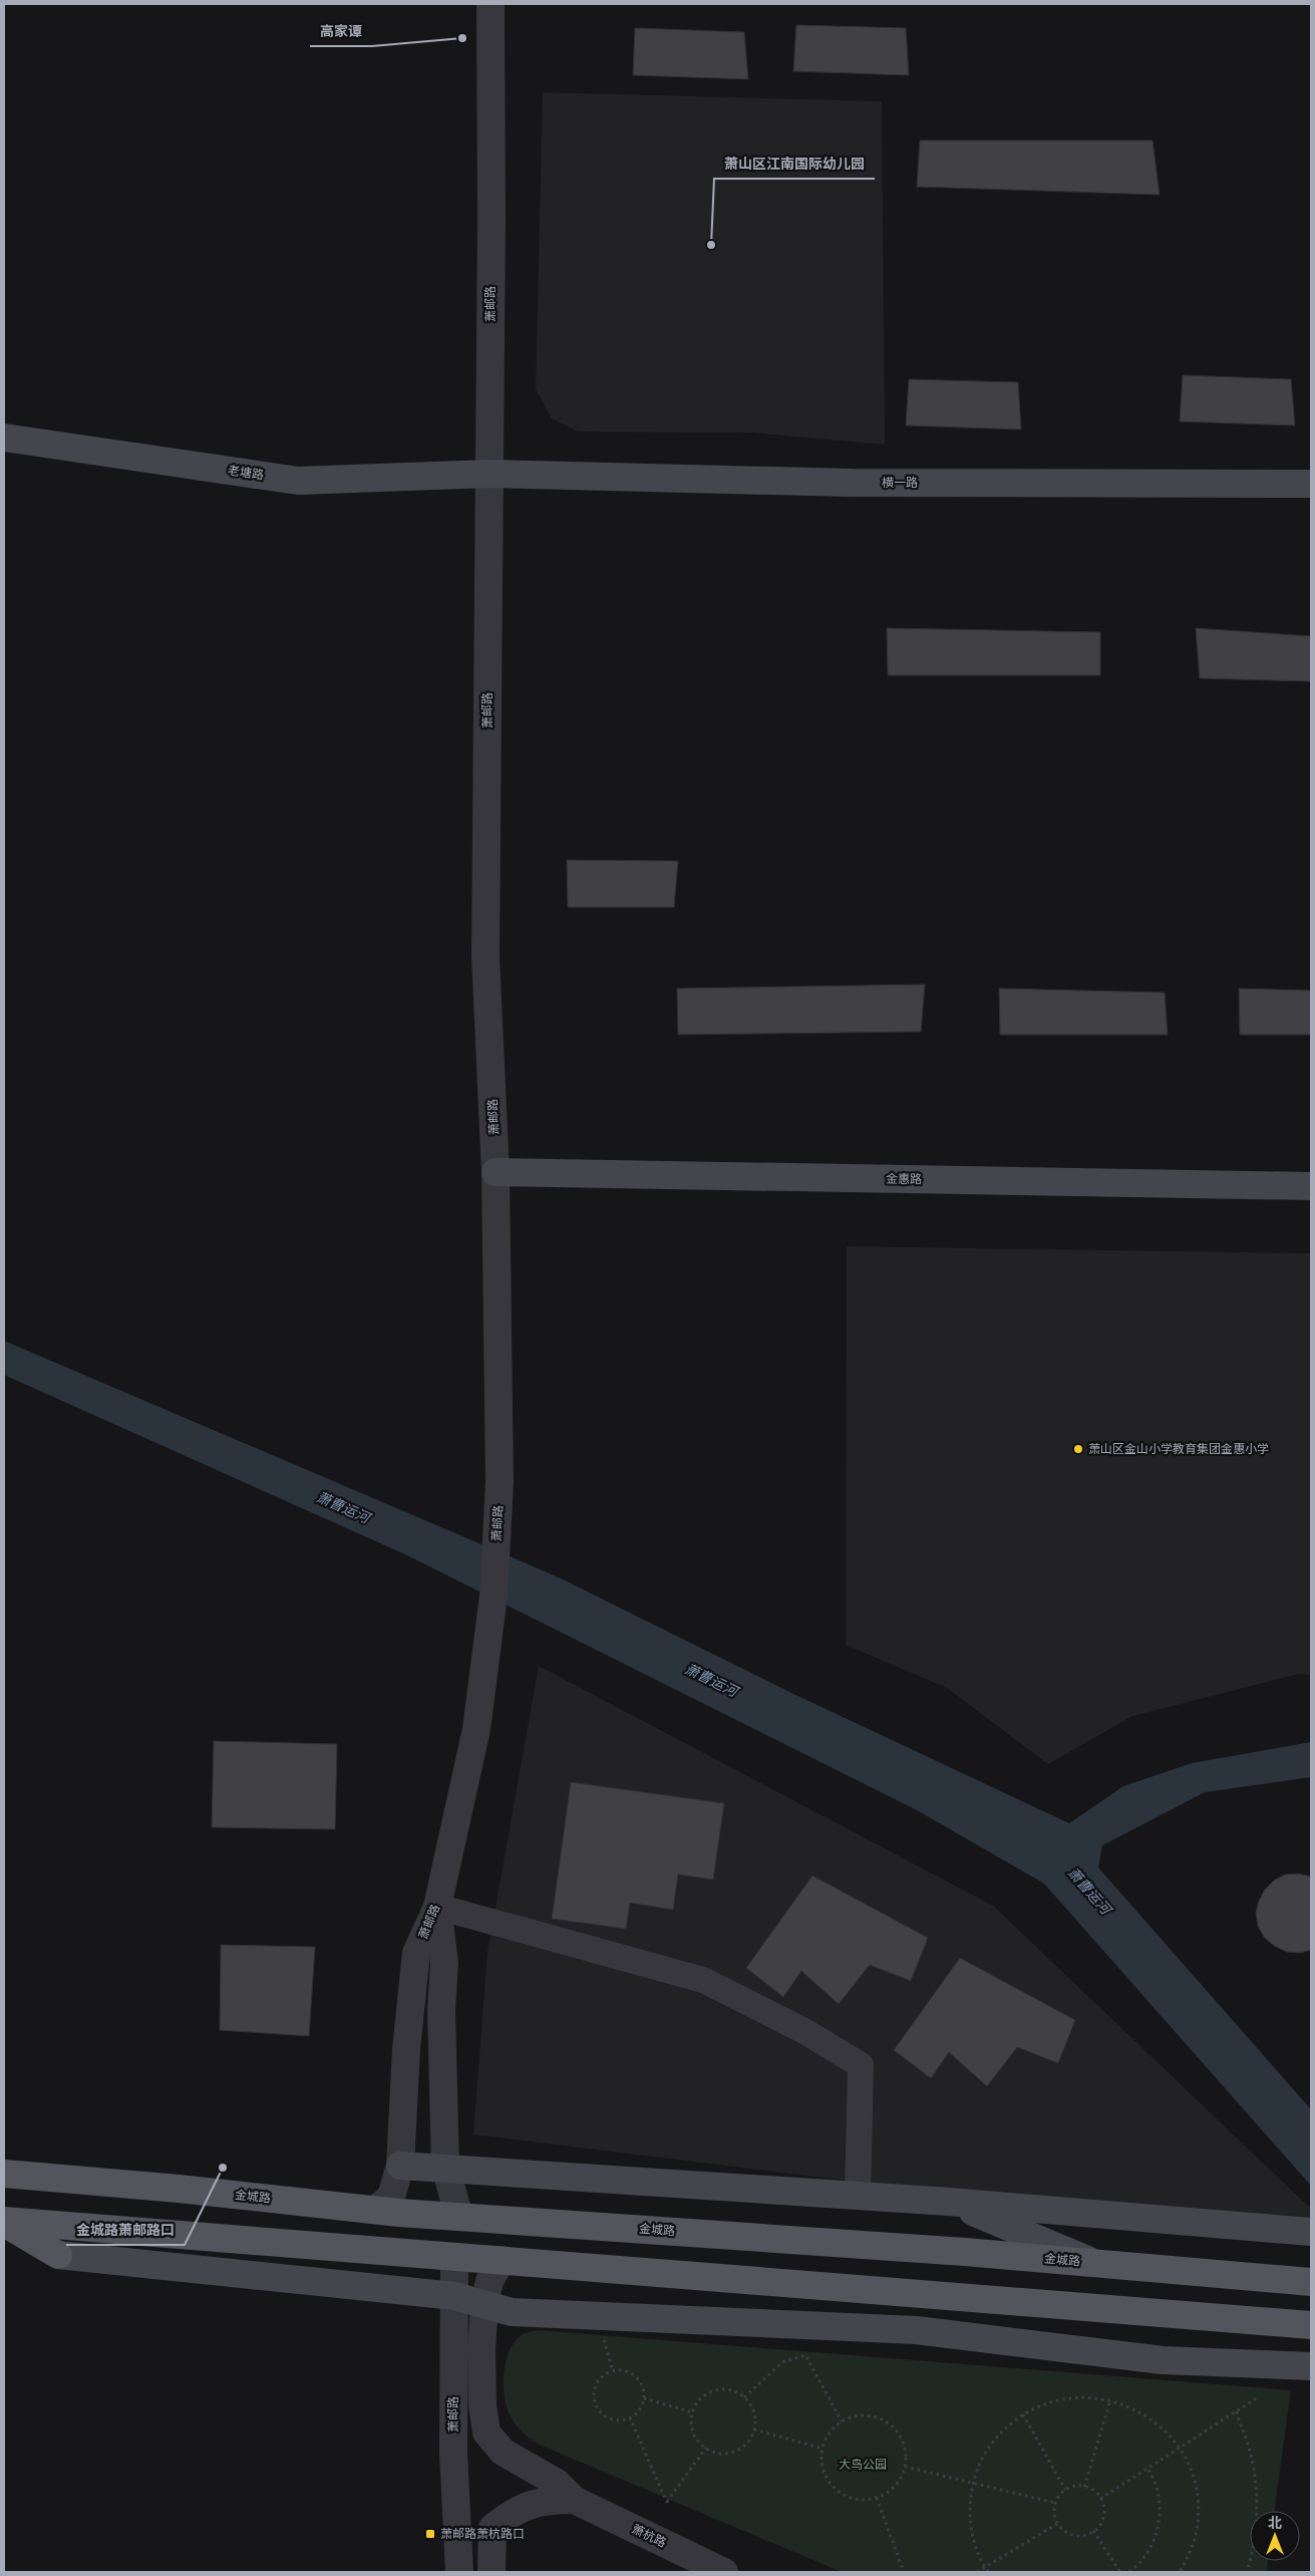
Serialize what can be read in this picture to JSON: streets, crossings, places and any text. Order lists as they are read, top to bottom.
{
  "streets": {
    "main road": [
      "老塘路",
      "横一路",
      "金惠路",
      "金城路"
    ],
    "street": ["萧邮路", "萧杭路"]
  },
  "crossings": [
    ["萧邮路", "老塘路"],
    ["萧邮路", "横一路"],
    ["萧邮路", "金惠路"],
    ["萧邮路", "金城路"],
    ["老塘路", "横一路"]
  ],
  "water": ["萧曹运河"],
  "parks": ["大鸟公园"],
  "places": {
    "other": [
      "高家谭",
      "萧山区江南国际幼儿园",
      "萧山区金山小学教育集团金惠小学",
      "金城路萧邮路口"
    ],
    "transit": ["萧邮路萧杭路口"]
  },
  "north": "top"
}
